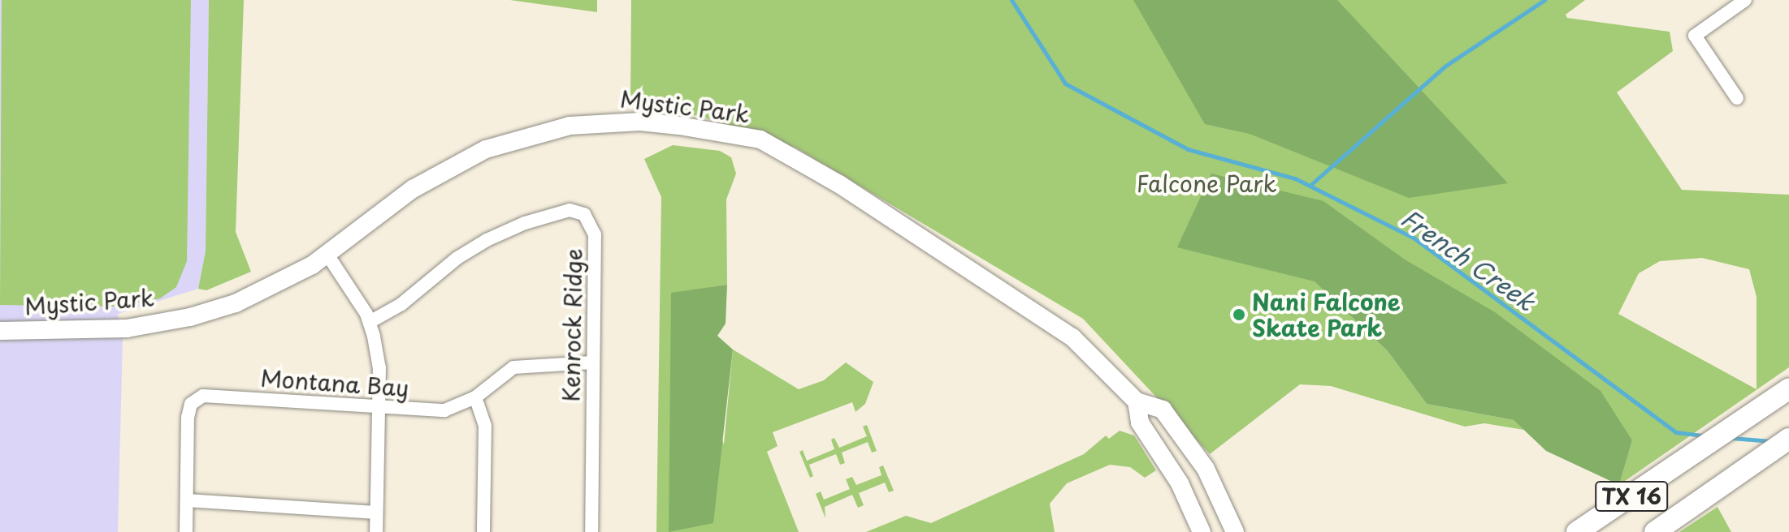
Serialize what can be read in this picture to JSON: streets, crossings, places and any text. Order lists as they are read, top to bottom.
{
  "streets": {
    "main road": ["TX 16"],
    "street": ["Mystic Park", "Kenrock Ridge", "Montana Bay"]
  },
  "crossings": [
    ["Kenrock Ridge", "Montana Bay"]
  ],
  "water": ["French Creek"],
  "parks": ["Falcone Park"],
  "places": ["Nani Falcone Skate Park"]
}
